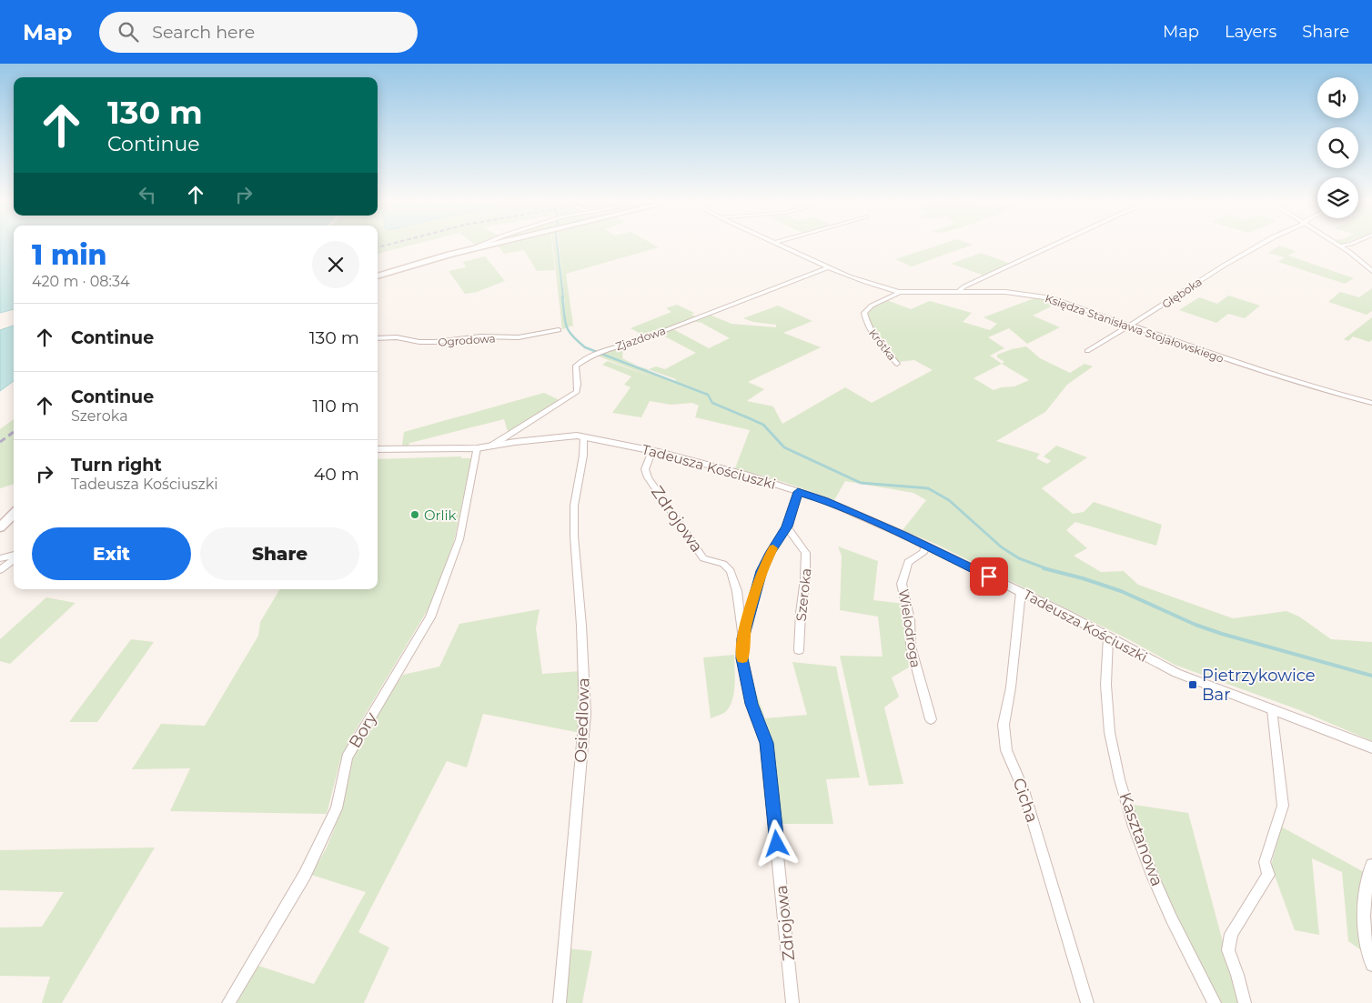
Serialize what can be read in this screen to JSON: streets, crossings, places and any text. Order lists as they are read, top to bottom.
{
  "streets": {
    "street": [
      "Głęboka",
      "Księdza Stanisława Stojałowskiego",
      "Zjazdowa",
      "Ogrodowa",
      "Krótka",
      "Tadeusza Kościuszki",
      "Zdrojowa",
      "Szeroka",
      "Wielodroga",
      "Osiedlowa",
      "Bory",
      "Cicha",
      "Kasztanowa"
    ]
  },
  "crossings": [
    ["Głęboka", "Księdza Stanisława Stojałowskiego"],
    ["Księdza Stanisława Stojałowskiego", "Zjazdowa"],
    ["Księdza Stanisława Stojałowskiego", "Krótka"],
    ["Zjazdowa", "Tadeusza Kościuszki"],
    ["Tadeusza Kościuszki", "Zdrojowa"],
    ["Tadeusza Kościuszki", "Wielodroga"],
    ["Tadeusza Kościuszki", "Osiedlowa"],
    ["Tadeusza Kościuszki", "Bory"],
    ["Tadeusza Kościuszki", "Cicha"],
    ["Tadeusza Kościuszki", "Kasztanowa"]
  ],
  "places": {
    "other": ["Orlik"],
    "transit": ["Pietrzykowice Bar"]
  },
  "page": {
    "header": "Map",
    "search": "Search here",
    "nav": ["Map", "Layers", "Share"],
    "turn": ["130 m", "Continue"],
    "heading": ["1 min", "420 m · 08:34"],
    "list": [
      {
        "name": "Continue",
        "value": "130 m"
      },
      {
        "name": "Continue",
        "note": "Szeroka",
        "value": "110 m"
      },
      {
        "name": "Turn right",
        "note": "Tadeusza Kościuszki",
        "value": "40 m"
      }
    ],
    "buttons": ["Exit", "Share"]
  }
}
